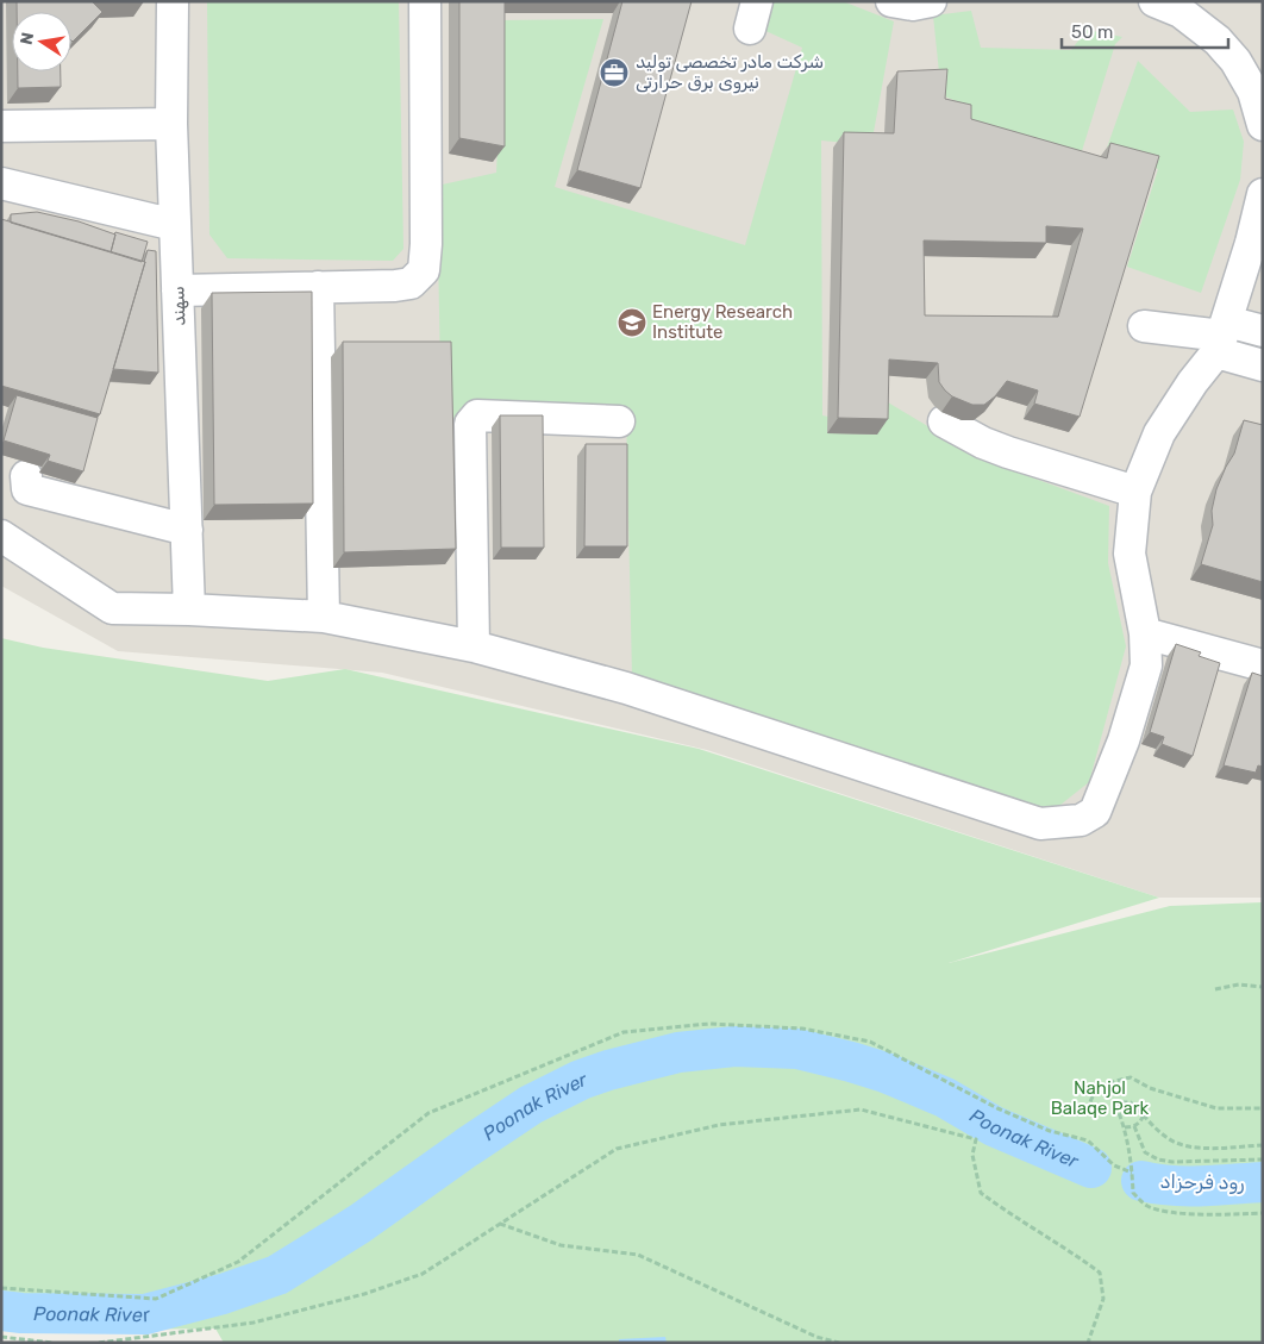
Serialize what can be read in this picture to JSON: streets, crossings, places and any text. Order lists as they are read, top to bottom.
{
  "streets": {
    "lane": ["سهند"]
  },
  "water": ["Poonak River", "رود فرحزاد"],
  "parks": ["Nahjol Balaqe Park"],
  "places": {
    "office": ["شرکت مادر تخصصی تولید نیروی برق حرارتی"],
    "school or university": ["Energy Research Institute"]
  },
  "scale_bar": "50 m",
  "north": "left"
}
